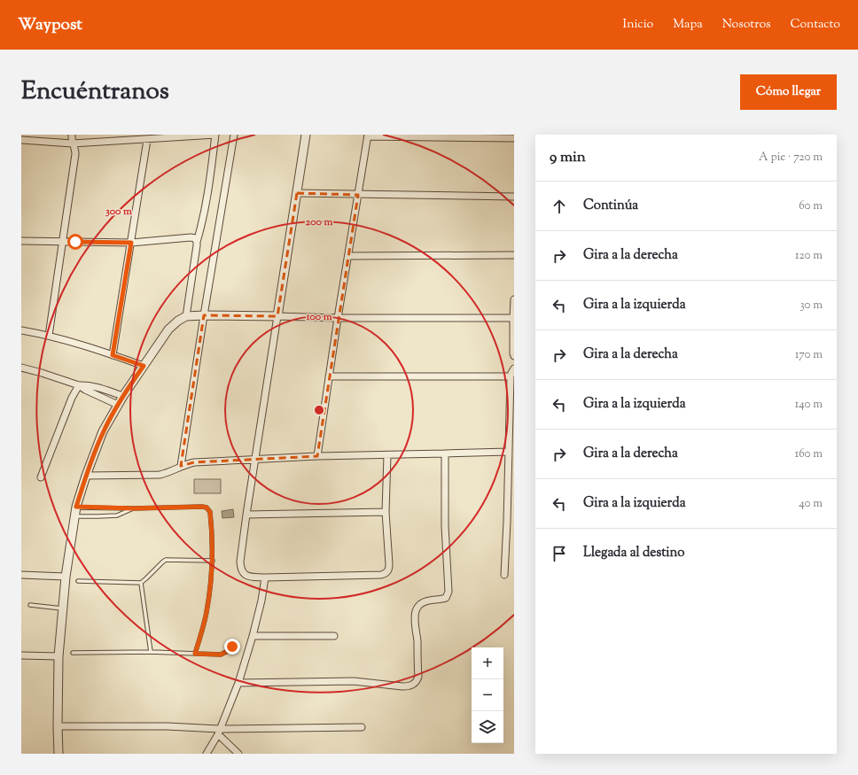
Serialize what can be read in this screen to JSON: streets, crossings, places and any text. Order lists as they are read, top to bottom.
{
  "page": {
    "header": "Waypost",
    "nav": [
      "Inicio",
      "Mapa",
      "Nosotros",
      "Contacto"
    ],
    "title": "Encuéntranos",
    "buttons": "Cómo llegar",
    "heading": ["9 min", "A pie · 720 m"],
    "list": [
      ["Continúa", "60 m"],
      ["Gira a la derecha", "120 m"],
      ["Gira a la izquierda", "30 m"],
      ["Gira a la derecha", "170 m"],
      ["Gira a la izquierda", "140 m"],
      ["Gira a la derecha", "160 m"],
      ["Gira a la izquierda", "40 m"],
      "Llegada al destino"
    ],
    "map_buttons": ["+", "−"]
  },
  "rings": ["300 m", "200 m", "100 m"]
}
